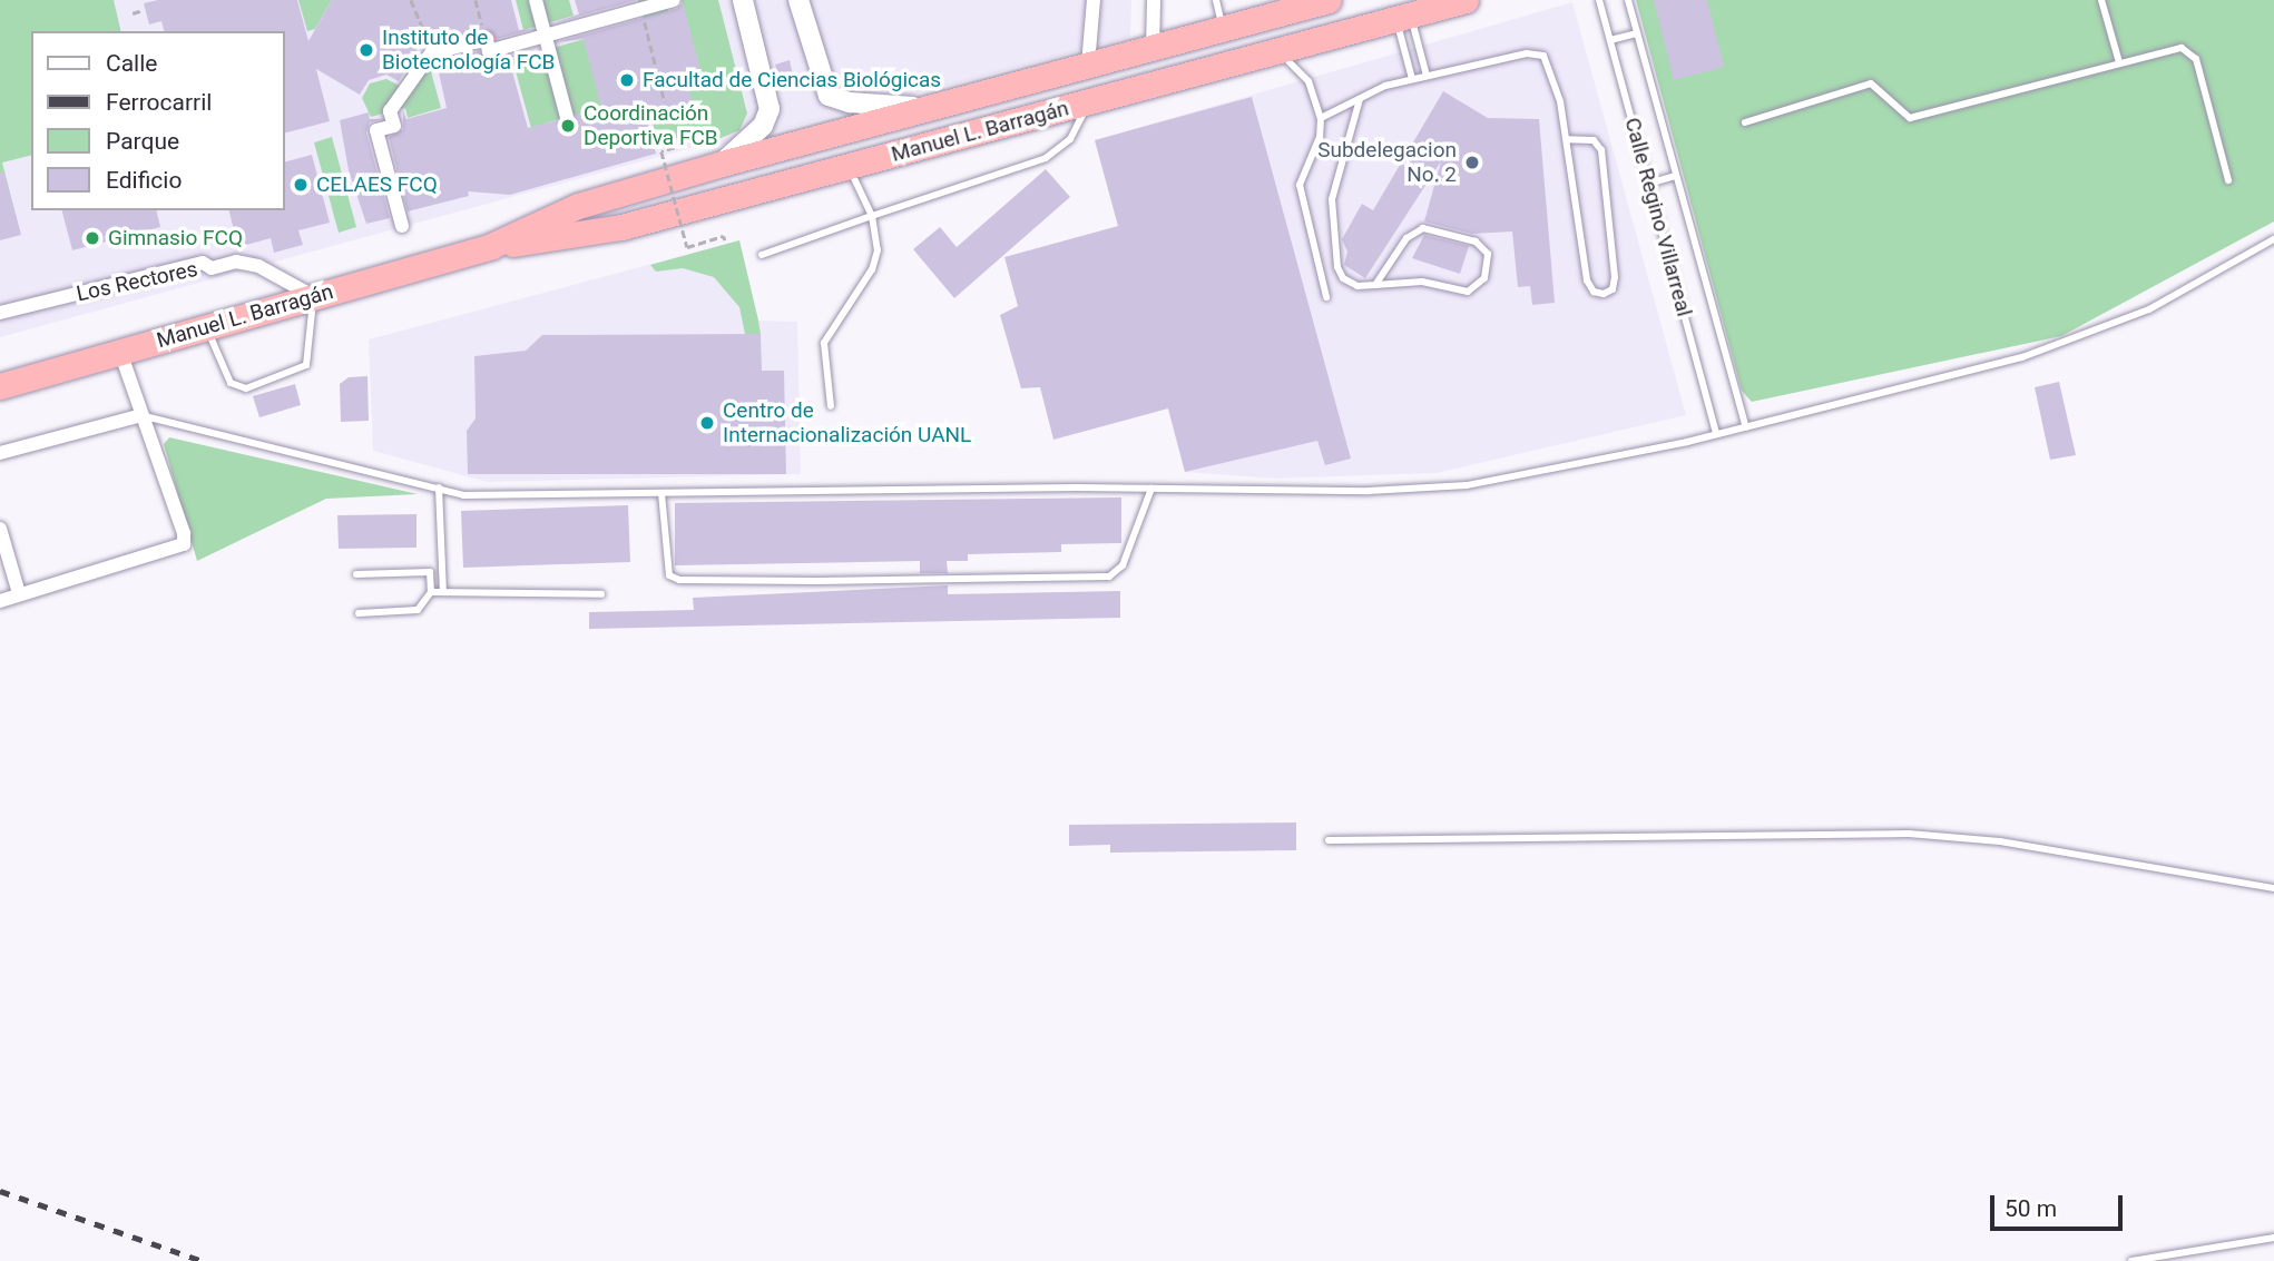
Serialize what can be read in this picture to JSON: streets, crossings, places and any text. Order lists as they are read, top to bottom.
{
  "streets": {
    "highway": ["Manuel L. Barragán"],
    "street": ["Los Rectores"],
    "lane": ["Calle Regino Villarreal"]
  },
  "crossings": [
    ["Manuel L. Barragán", "Los Rectores"]
  ],
  "places": [
    "Instituto de Biotecnología FCB",
    "Facultad de Ciencias Biológicas",
    "Coordinación Deportiva FCB",
    "Subdelegacion No. 2",
    "CELAES FCQ",
    "Gimnasio FCQ",
    "Centro de Internacionalización UANL"
  ],
  "legend": [
    "Calle",
    "Ferrocarril",
    "Parque",
    "Edificio"
  ],
  "scale_bar": "50 m"
}
